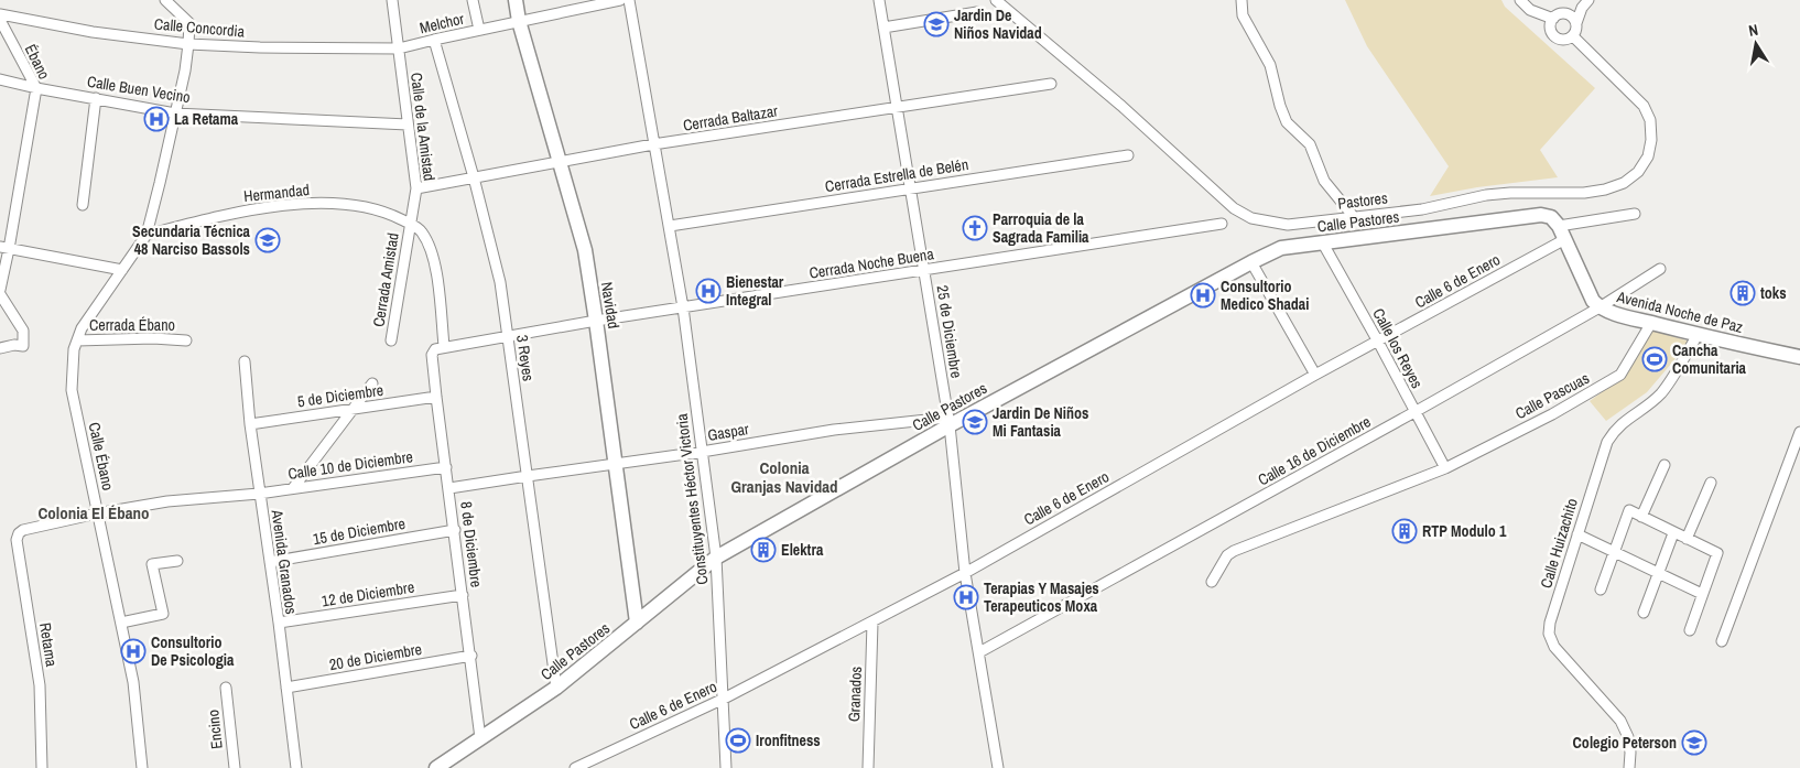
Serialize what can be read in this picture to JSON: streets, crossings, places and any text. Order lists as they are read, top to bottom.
{
  "streets": {
    "street": [
      "Melchor",
      "Calle Concordia",
      "Ébano",
      "Calle Buen Vecino",
      "Cerrada Baltazar",
      "Calle de la Amistad",
      "Cerrada Estrella de Belén",
      "Hermandad",
      "Pastores",
      "Calle Pastores",
      "Cerrada Noche Buena",
      "Cerrada Amistad",
      "Calle 6 de Enero",
      "Navidad",
      "Avenida Noche de Paz",
      "Cerrada Ébano",
      "25 de Diciembre",
      "Calle los Reyes",
      "3 Reyes",
      "5 de Diciembre",
      "Calle Pascuas",
      "Gaspar",
      "Calle 16 de Diciembre",
      "Calle Ébano",
      "Calle 10 de Diciembre",
      "Constituyentes Héctor Victoria",
      "15 de Diciembre",
      "Calle Huizachito",
      "8 de Diciembre",
      "Avenida Granados",
      "12 de Diciembre",
      "Retama",
      "20 de Diciembre",
      "Granados",
      "Encino"
    ]
  },
  "crossings": [
    ["Melchor", "Calle Concordia"],
    ["Melchor", "Calle de la Amistad"],
    ["Melchor", "Navidad"],
    ["Melchor", "3 Reyes"],
    ["Calle Concordia", "Calle de la Amistad"],
    ["Ébano", "Calle Buen Vecino"],
    ["Calle Buen Vecino", "Calle de la Amistad"],
    ["Cerrada Baltazar", "Calle de la Amistad"],
    ["Cerrada Baltazar", "Navidad"],
    ["Cerrada Baltazar", "25 de Diciembre"],
    ["Cerrada Baltazar", "3 Reyes"],
    ["Cerrada Baltazar", "Constituyentes Héctor Victoria"],
    ["Calle de la Amistad", "Hermandad"],
    ["Calle de la Amistad", "Cerrada Amistad"],
    ["Cerrada Estrella de Belén", "25 de Diciembre"],
    ["Cerrada Estrella de Belén", "Constituyentes Héctor Victoria"],
    ["Hermandad", "Cerrada Amistad"],
    ["Hermandad", "Calle Ébano"],
    ["Calle Pastores", "Navidad"],
    ["Calle Pastores", "Avenida Noche de Paz"],
    ["Calle Pastores", "25 de Diciembre"],
    ["Calle Pastores", "Calle los Reyes"],
    ["Calle Pastores", "3 Reyes"],
    ["Calle Pastores", "Gaspar"],
    ["Calle Pastores", "Constituyentes Héctor Victoria"],
    ["Calle Pastores", "8 de Diciembre"],
    ["Cerrada Noche Buena", "Navidad"],
    ["Cerrada Noche Buena", "25 de Diciembre"],
    ["Cerrada Noche Buena", "3 Reyes"],
    ["Cerrada Noche Buena", "Constituyentes Héctor Victoria"],
    ["Cerrada Noche Buena", "8 de Diciembre"],
    ["Calle 6 de Enero", "Avenida Noche de Paz"],
    ["Calle 6 de Enero", "25 de Diciembre"],
    ["Calle 6 de Enero", "Calle los Reyes"],
    ["Calle 6 de Enero", "Constituyentes Héctor Victoria"],
    ["Calle 6 de Enero", "Granados"],
    ["Navidad", "Gaspar"],
    ["Avenida Noche de Paz", "Calle Pascuas"],
    ["Avenida Noche de Paz", "Calle 16 de Diciembre"],
    ["Avenida Noche de Paz", "Calle Huizachito"],
    ["Cerrada Ébano", "Calle Ébano"],
    ["25 de Diciembre", "Gaspar"],
    ["25 de Diciembre", "Calle 16 de Diciembre"],
    ["Calle los Reyes", "Calle Pascuas"],
    ["Calle los Reyes", "Calle 16 de Diciembre"],
    ["3 Reyes", "Gaspar"],
    ["5 de Diciembre", "8 de Diciembre"],
    ["5 de Diciembre", "Avenida Granados"],
    ["Gaspar", "Constituyentes Héctor Victoria"],
    ["Gaspar", "8 de Diciembre"],
    ["Calle Ébano", "Calle 10 de Diciembre"],
    ["Calle 10 de Diciembre", "8 de Diciembre"],
    ["Calle 10 de Diciembre", "Avenida Granados"],
    ["Calle 10 de Diciembre", "Retama"],
    ["15 de Diciembre", "8 de Diciembre"],
    ["15 de Diciembre", "Avenida Granados"],
    ["8 de Diciembre", "12 de Diciembre"],
    ["8 de Diciembre", "20 de Diciembre"],
    ["Avenida Granados", "12 de Diciembre"],
    ["Avenida Granados", "20 de Diciembre"]
  ],
  "districts": ["Colonia Granjas Navidad", "Colonia El Ébano"],
  "places": {
    "school or university": [
      "Jardin De Niños Navidad",
      "Secundaria Técnica 48 Narciso Bassols",
      "Jardin De Niños Mi Fantasia",
      "Colegio Peterson"
    ],
    "hospital": [
      "La Retama",
      "Bienestar Integral",
      "Consultorio Medico Shadai",
      "Terapias Y Masajes Terapeuticos Moxa",
      "Consultorio De Psicologia"
    ],
    "church": ["Parroquia de la Sagrada Familia"],
    "building": ["toks", "RTP Modulo 1", "Elektra"],
    "sports": ["Cancha Comunitaria", "Ironfitness"]
  },
  "north": "top"
}
